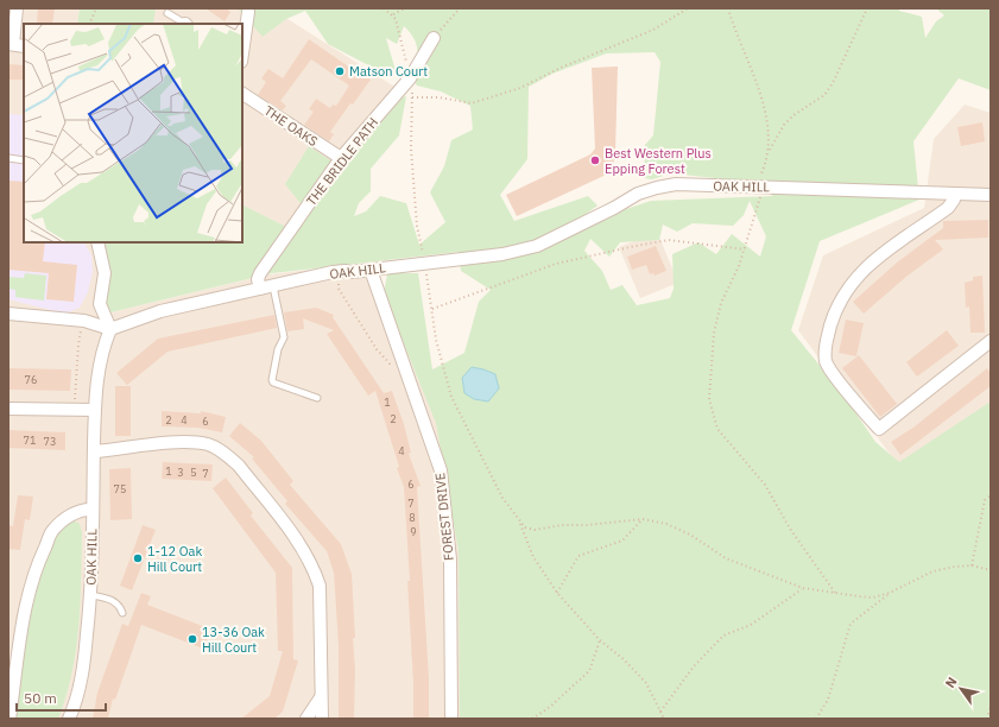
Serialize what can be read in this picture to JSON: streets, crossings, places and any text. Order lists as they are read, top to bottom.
{
  "streets": {
    "street": [
      "THE OAKS",
      "THE BRIDLE PATH",
      "OAK HILL",
      "FOREST DRIVE"
    ]
  },
  "crossings": [
    ["THE OAKS", "THE BRIDLE PATH"],
    ["THE BRIDLE PATH", "OAK HILL"],
    ["OAK HILL", "FOREST DRIVE"]
  ],
  "places": [
    "Matson Court",
    "Best Western Plus Epping Forest",
    "1-12 Oak Hill Court",
    "13-36 Oak Hill Court"
  ],
  "house_numbers": [
    "76",
    "1",
    "2",
    "2",
    "4",
    "6",
    "71",
    "73",
    "4",
    "1",
    "3",
    "5",
    "7",
    "6",
    "75",
    "7",
    "8",
    "9"
  ],
  "scale_bar": "50 m",
  "north": "top left"
}
